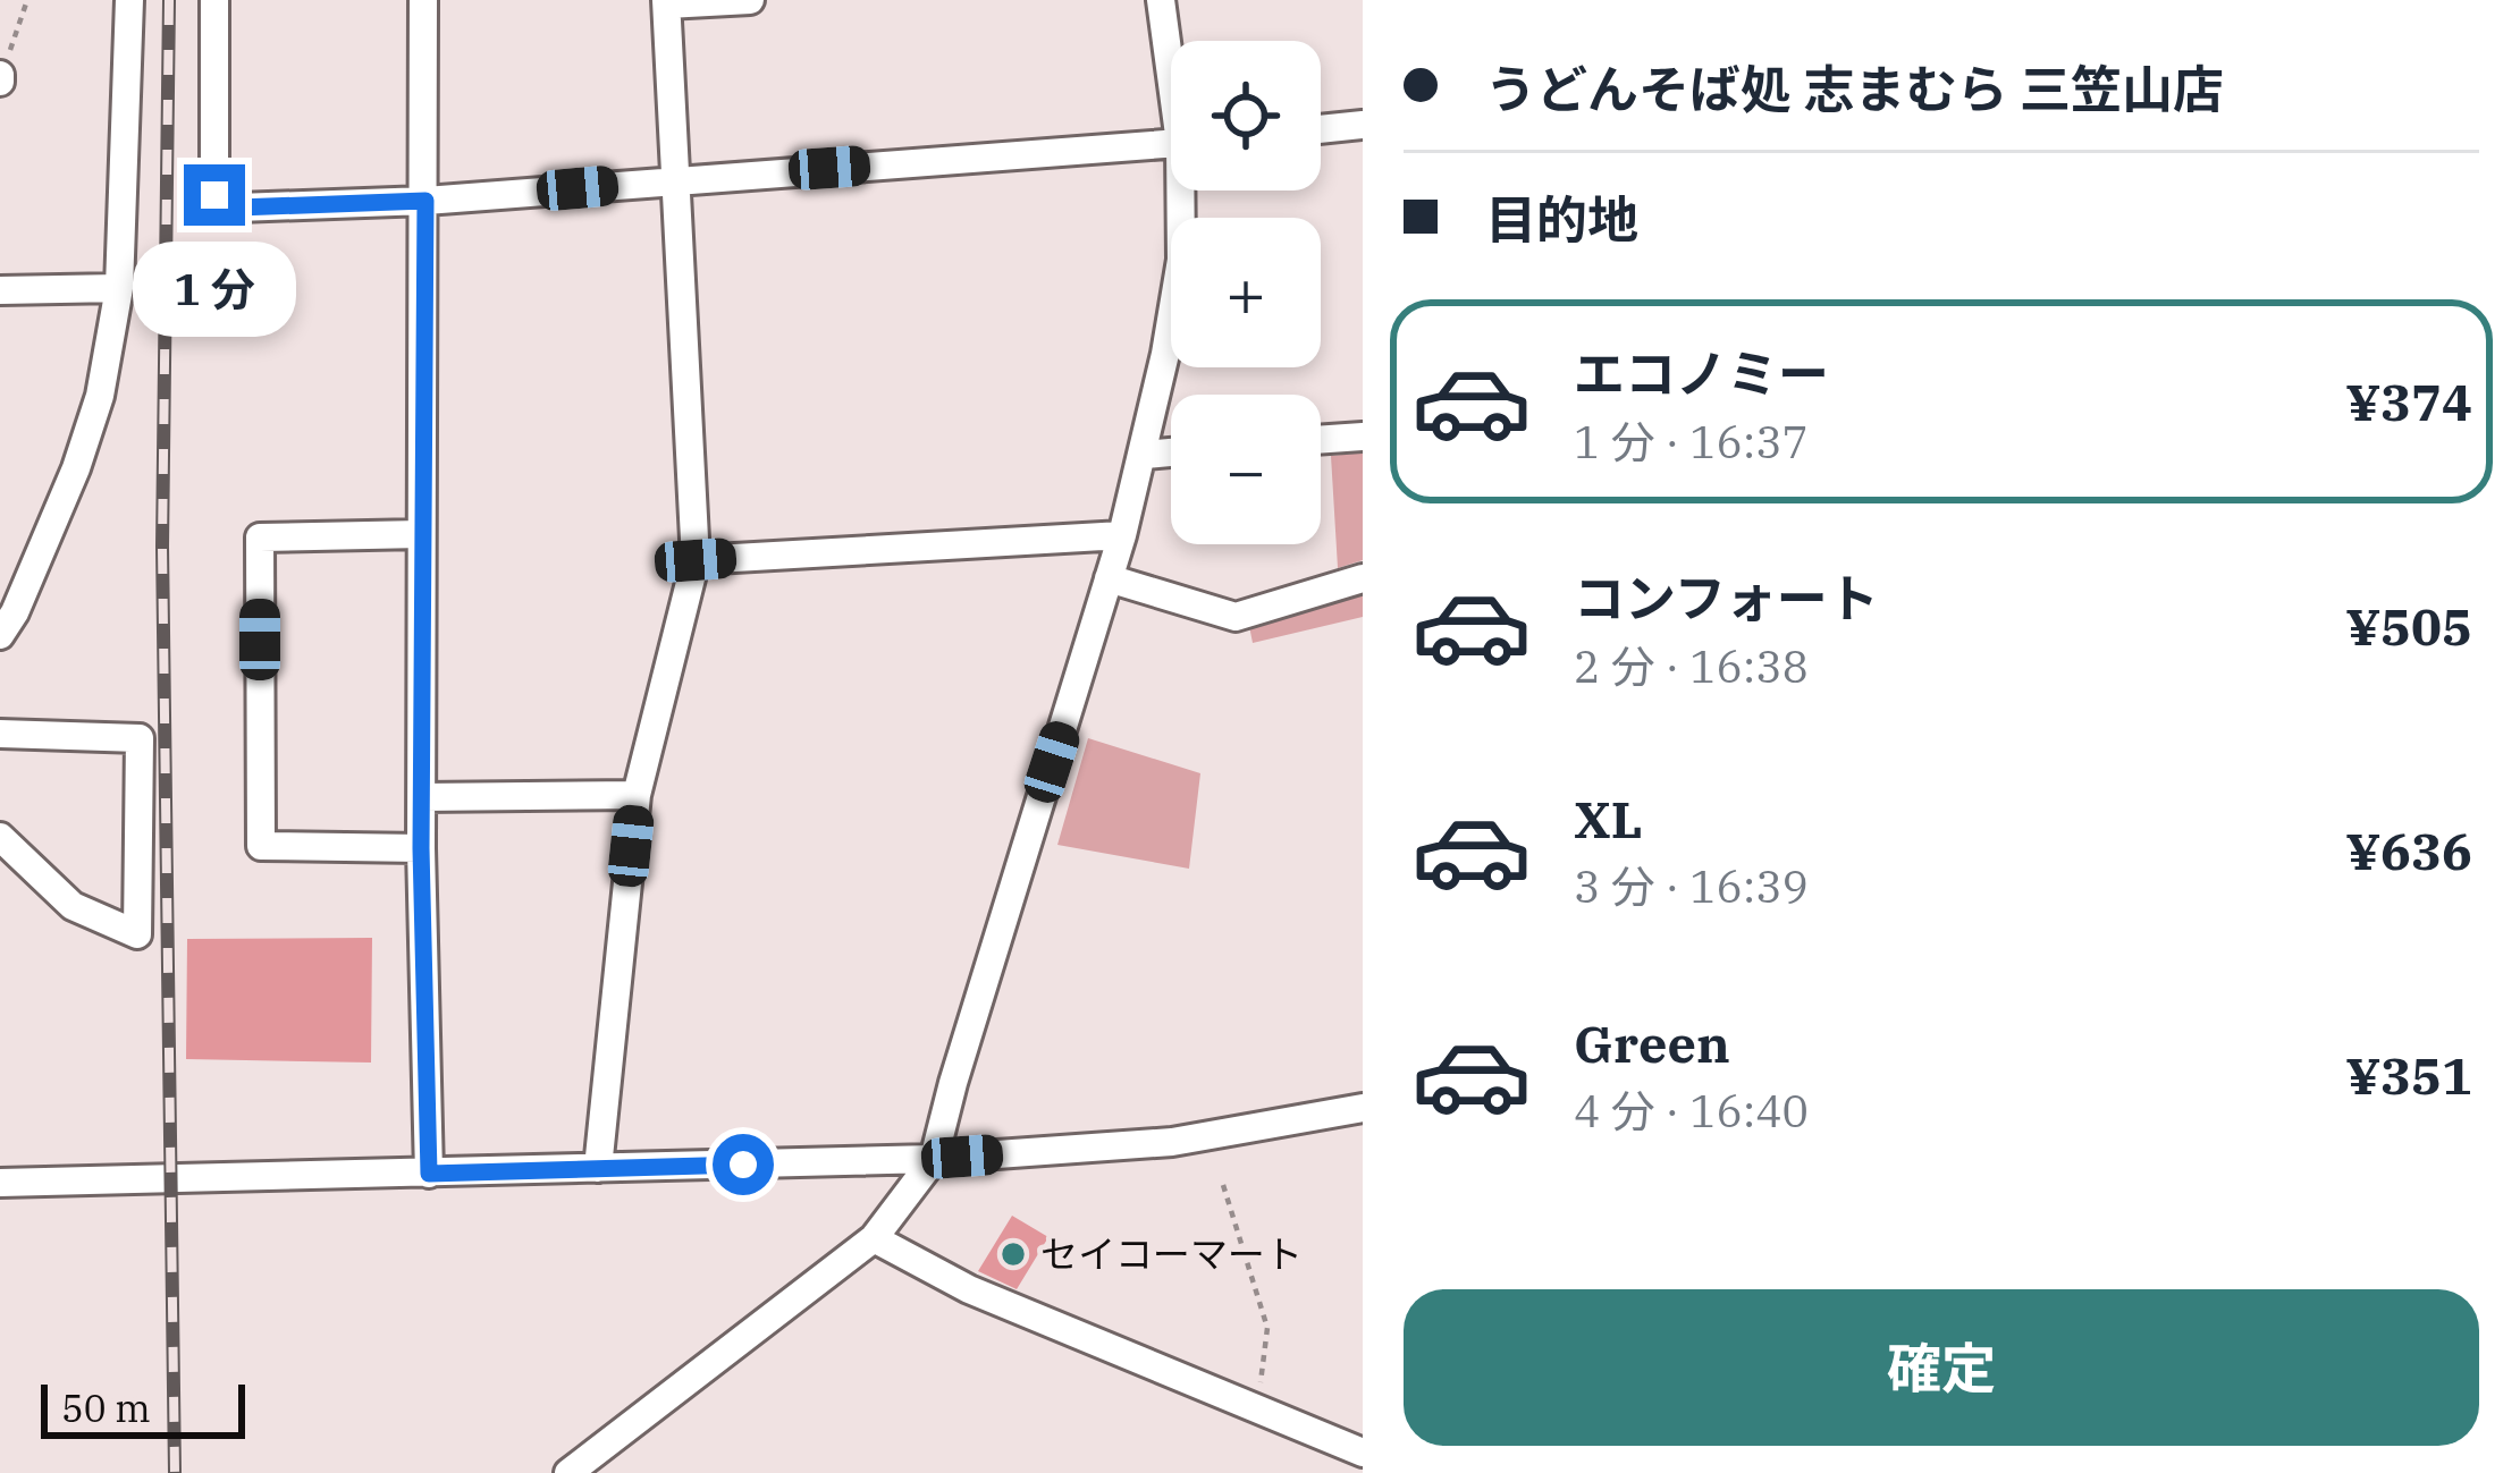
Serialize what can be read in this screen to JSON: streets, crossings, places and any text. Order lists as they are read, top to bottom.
{
  "places": ["セイコーマート"],
  "scale_bar": "50 m",
  "page": {
    "banner": ["うどんそば処 志まむら 三笠山店", "目的地"],
    "map_buttons": ["+", "−"],
    "bubble": "1 分",
    "list": [
      {
        "name": "エコノミー",
        "note": "1 分 · 16:37",
        "value": "¥374"
      },
      {
        "name": "コンフォート",
        "note": "2 分 · 16:38",
        "value": "¥505"
      },
      {
        "name": "XL",
        "note": "3 分 · 16:39",
        "value": "¥636"
      },
      {
        "name": "Green",
        "note": "4 分 · 16:40",
        "value": "¥351"
      }
    ],
    "buttons": "確定",
    "scale": "50 m"
  }
}
